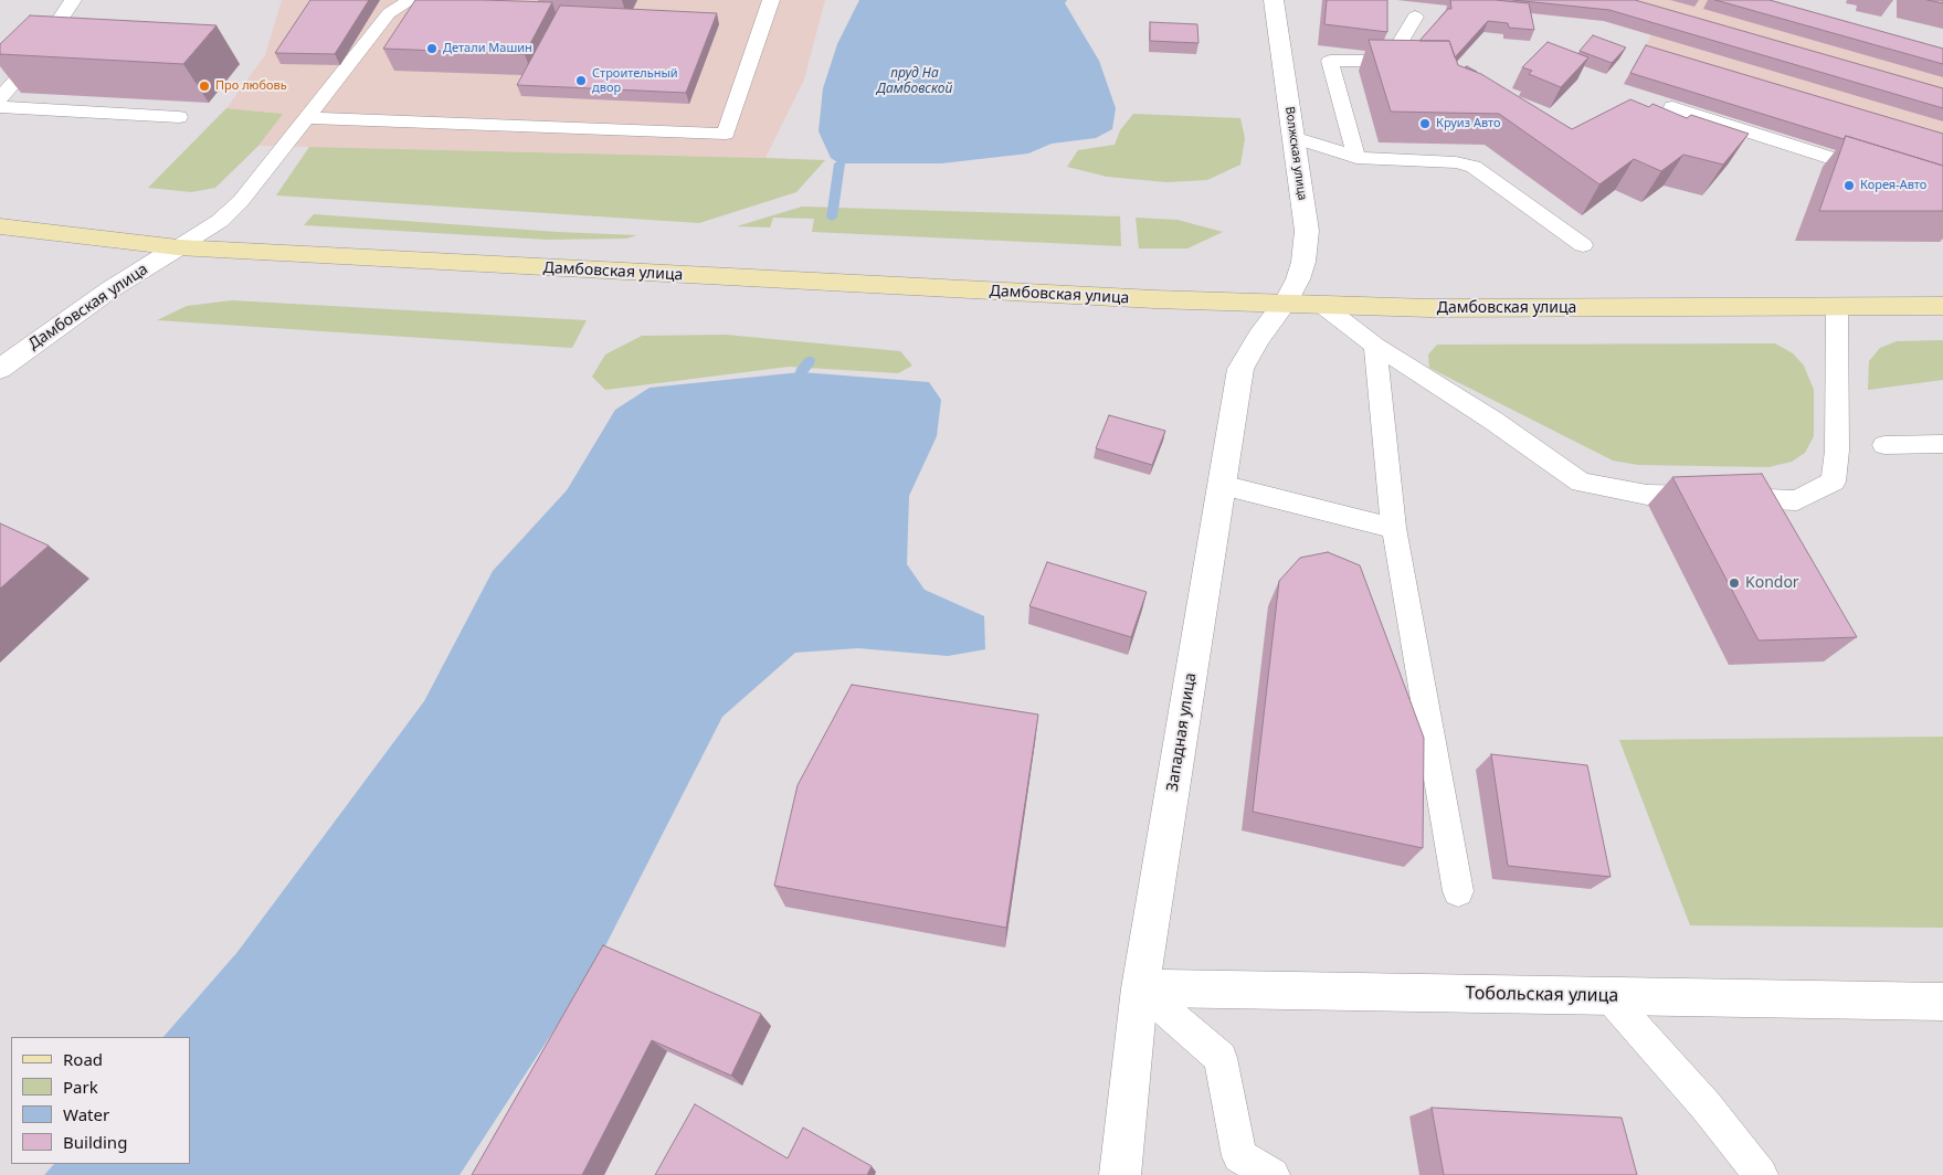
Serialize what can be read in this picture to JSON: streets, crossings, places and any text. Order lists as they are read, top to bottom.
{
  "streets": {
    "main road": ["Дамбовская улица"],
    "street": ["Волжская улица", "Западная улица", "Тобольская улица"]
  },
  "crossings": [
    ["Волжская улица", "Дамбовская улица"],
    ["Волжская улица", "Западная улица"],
    ["Дамбовская улица", "Западная улица"],
    ["Западная улица", "Тобольская улица"]
  ],
  "water": ["пруд На Дамбовской"],
  "places": [
    "Детали Машин",
    "Строительный двор",
    "Про любовь",
    "Круиз Авто",
    "Корея-Авто",
    "Kondor"
  ],
  "legend": [
    "Road",
    "Park",
    "Water",
    "Building"
  ]
}
